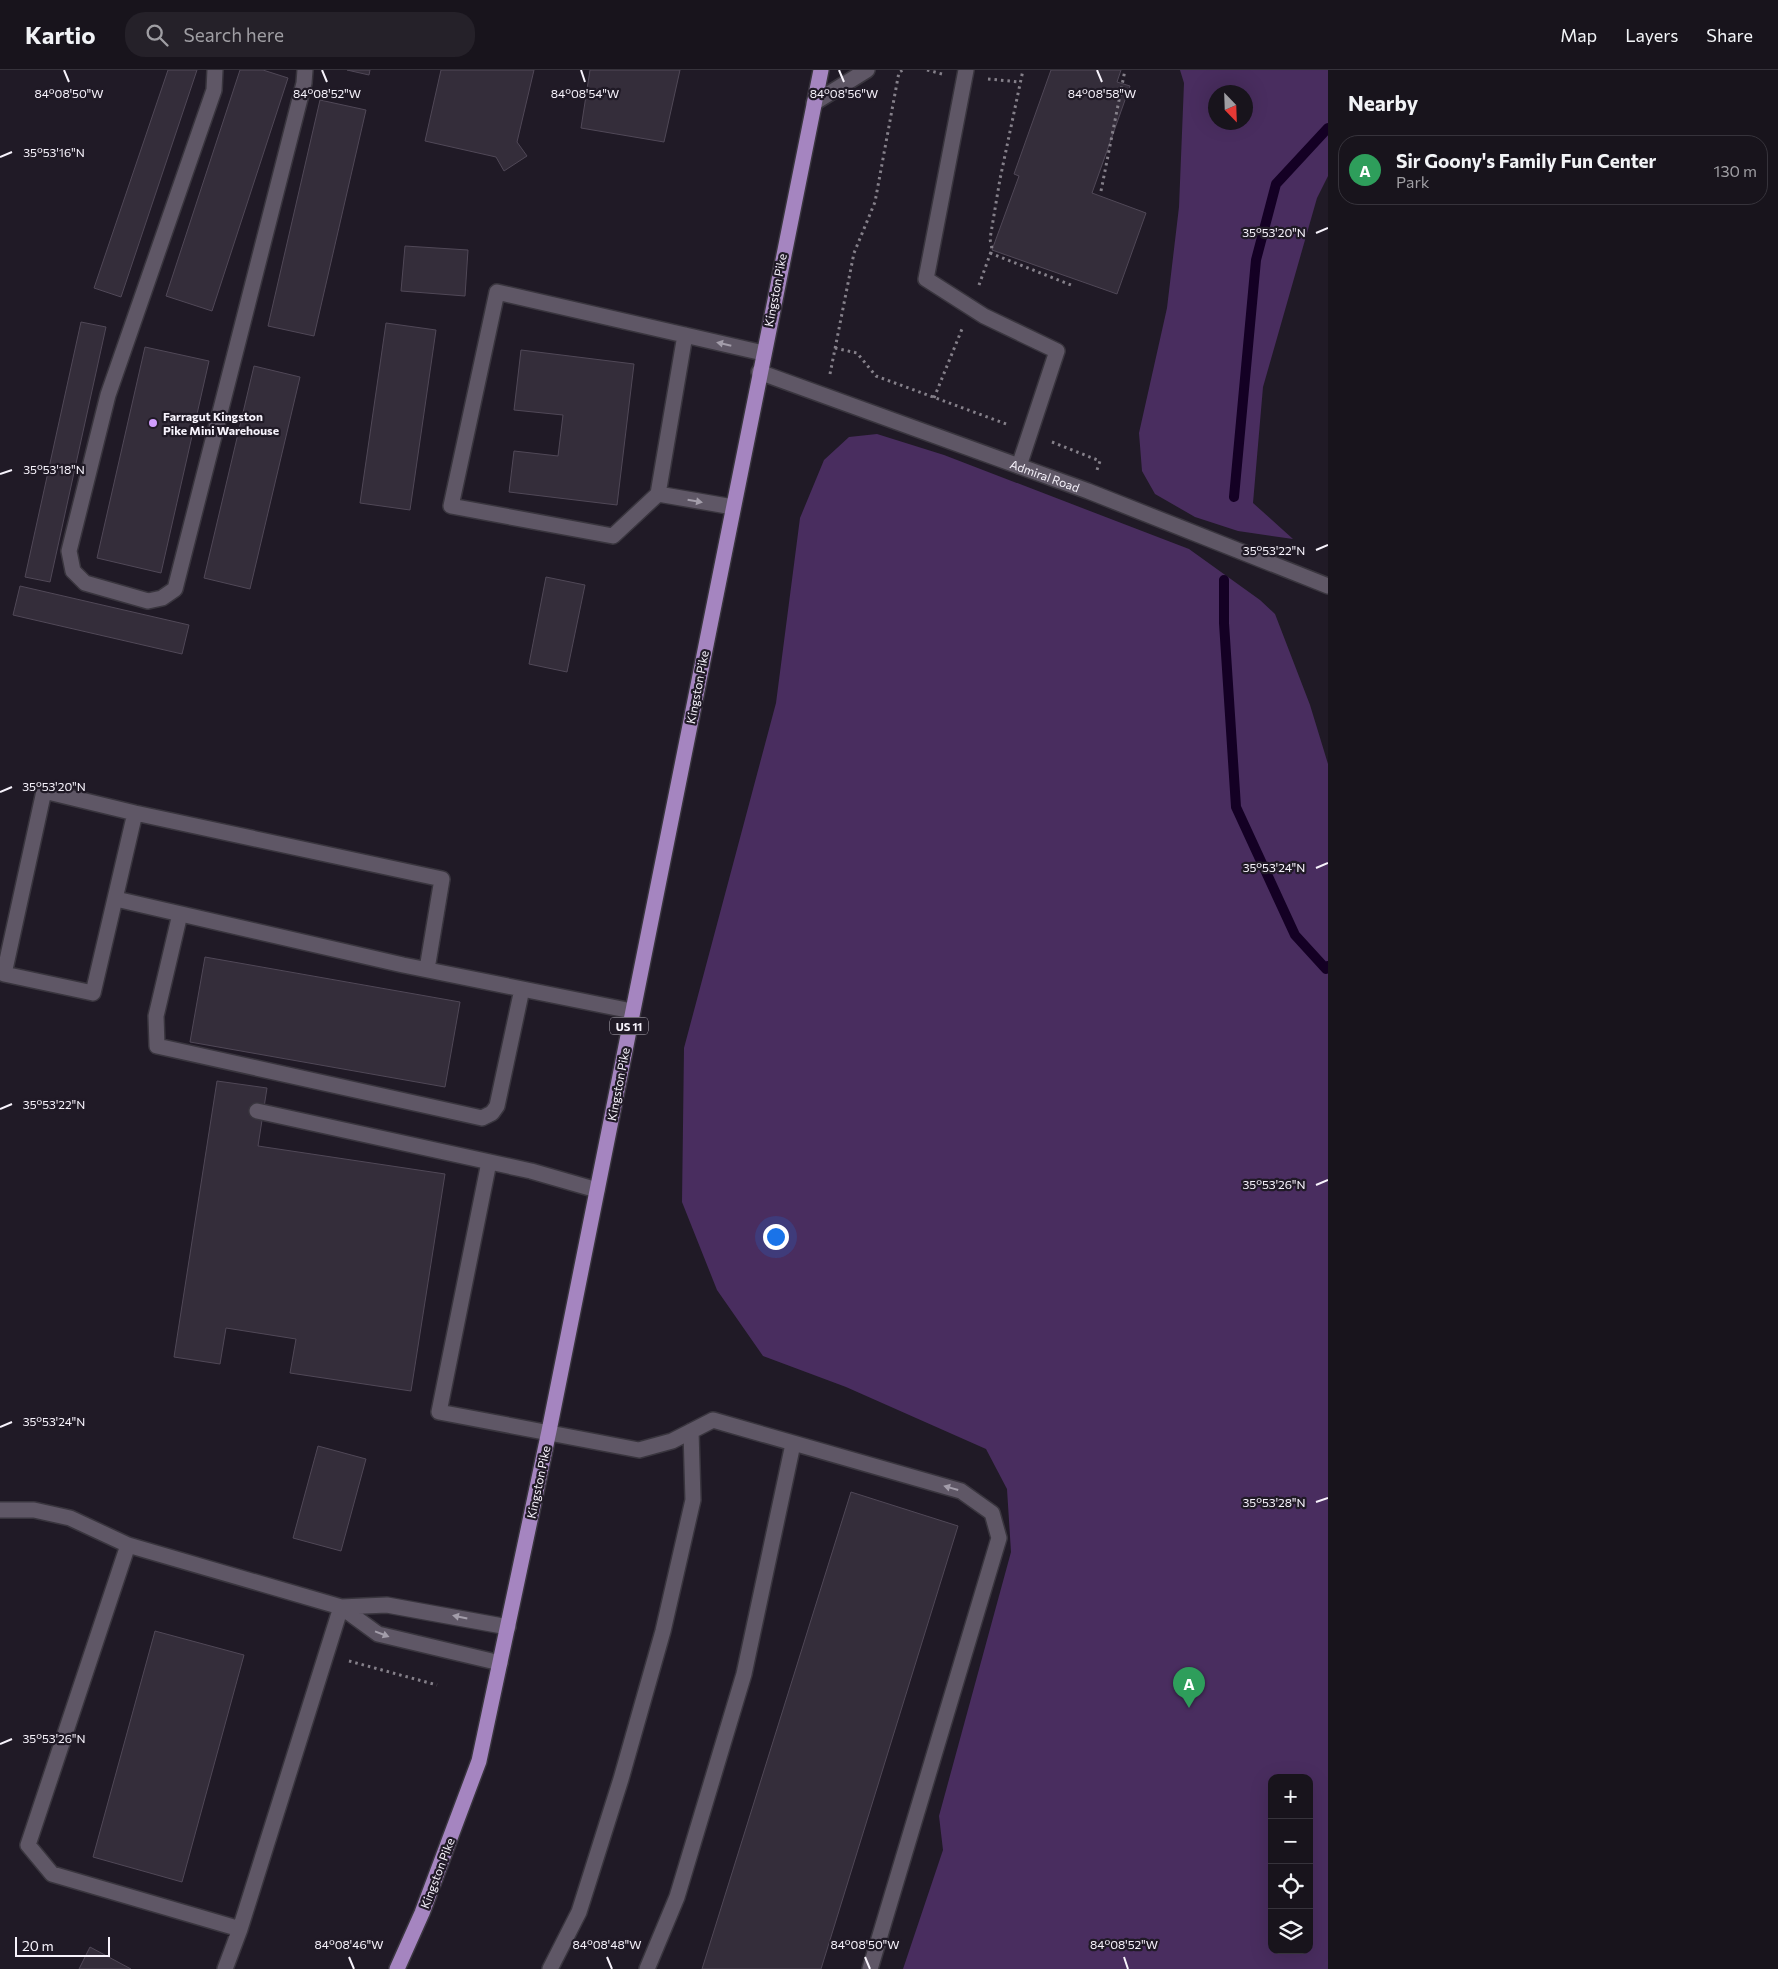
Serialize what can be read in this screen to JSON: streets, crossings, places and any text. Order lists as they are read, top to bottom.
{
  "streets": {
    "main road": ["Kingston Pike", "US 11"],
    "street": ["Admiral Road"]
  },
  "crossings": [
    ["Kingston Pike", "Admiral Road"]
  ],
  "places": ["Farragut Kingston Pike Mini Warehouse"],
  "scale_bar": "20 m",
  "north": "bottom right",
  "page": {
    "header": "Kartio",
    "search": "Search here",
    "nav": ["Map", "Layers", "Share"],
    "heading": "Nearby",
    "list": [
      {
        "mark": "A",
        "name": "Sir Goony's Family Fun Center",
        "note": "Park",
        "value": "130 m"
      }
    ],
    "pins": "A",
    "map_buttons": ["+", "−"],
    "scale": "20 m"
  },
  "coordinates": [
    "84°08'50\"W",
    "84°08'52\"W",
    "84°08'54\"W",
    "84°08'56\"W",
    "84°08'58\"W",
    "35°53'16\"N",
    "35°53'20\"N",
    "35°53'18\"N",
    "35°53'22\"N",
    "35°53'24\"N",
    "35°53'26\"N",
    "35°53'28\"N",
    "84°08'46\"W",
    "84°08'48\"W"
  ]
}
